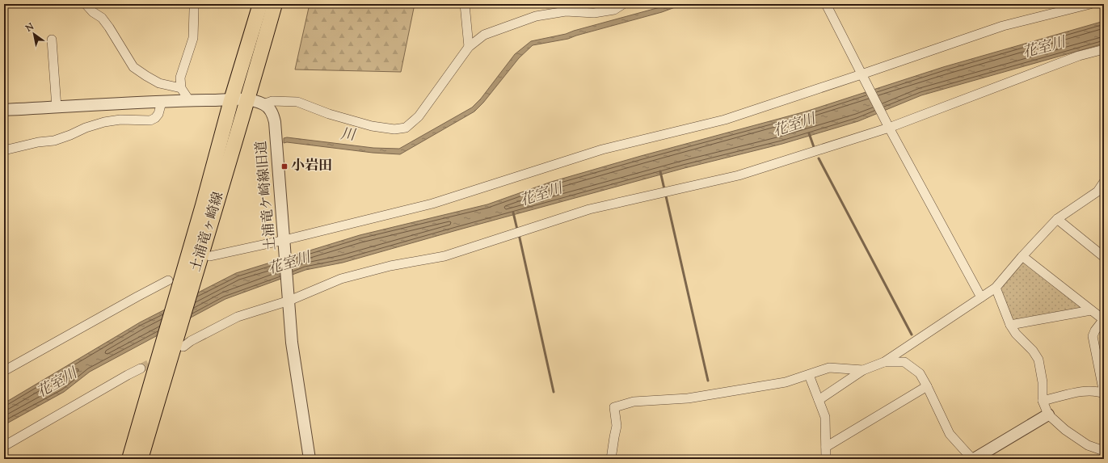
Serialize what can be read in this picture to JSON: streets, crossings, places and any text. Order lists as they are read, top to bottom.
{
  "streets": {
    "main road": ["土浦竜ヶ崎線"],
    "street": ["土浦竜ケ崎線旧道"]
  },
  "water": ["花室川", "川"],
  "places": {
    "transit": ["小岩田"]
  },
  "north": "top left"
}
